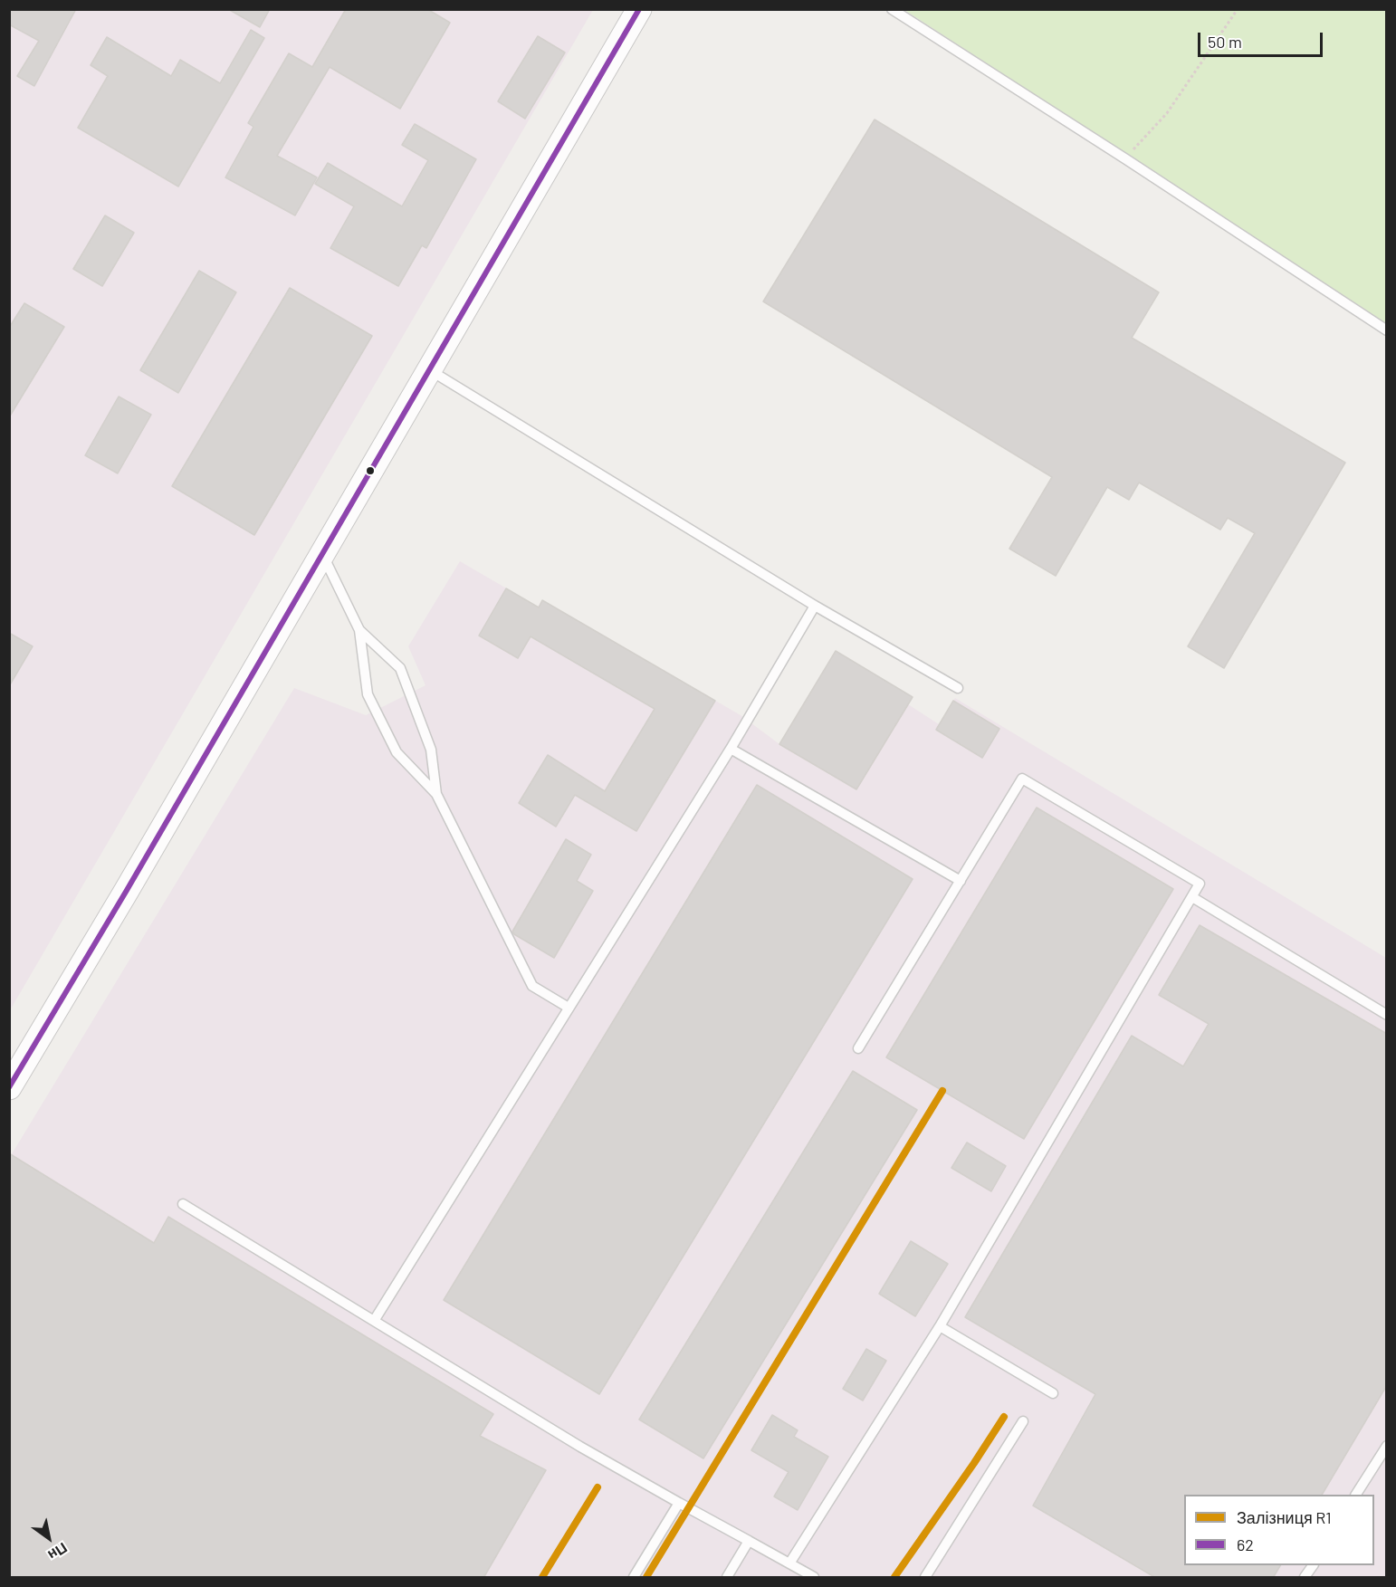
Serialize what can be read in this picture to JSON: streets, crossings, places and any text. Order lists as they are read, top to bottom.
{
  "lines": ["transit line 62", "rail line R1"],
  "legend": ["Залізниця R1", "62"],
  "scale_bar": "50 m",
  "north": "bottom right"
}
